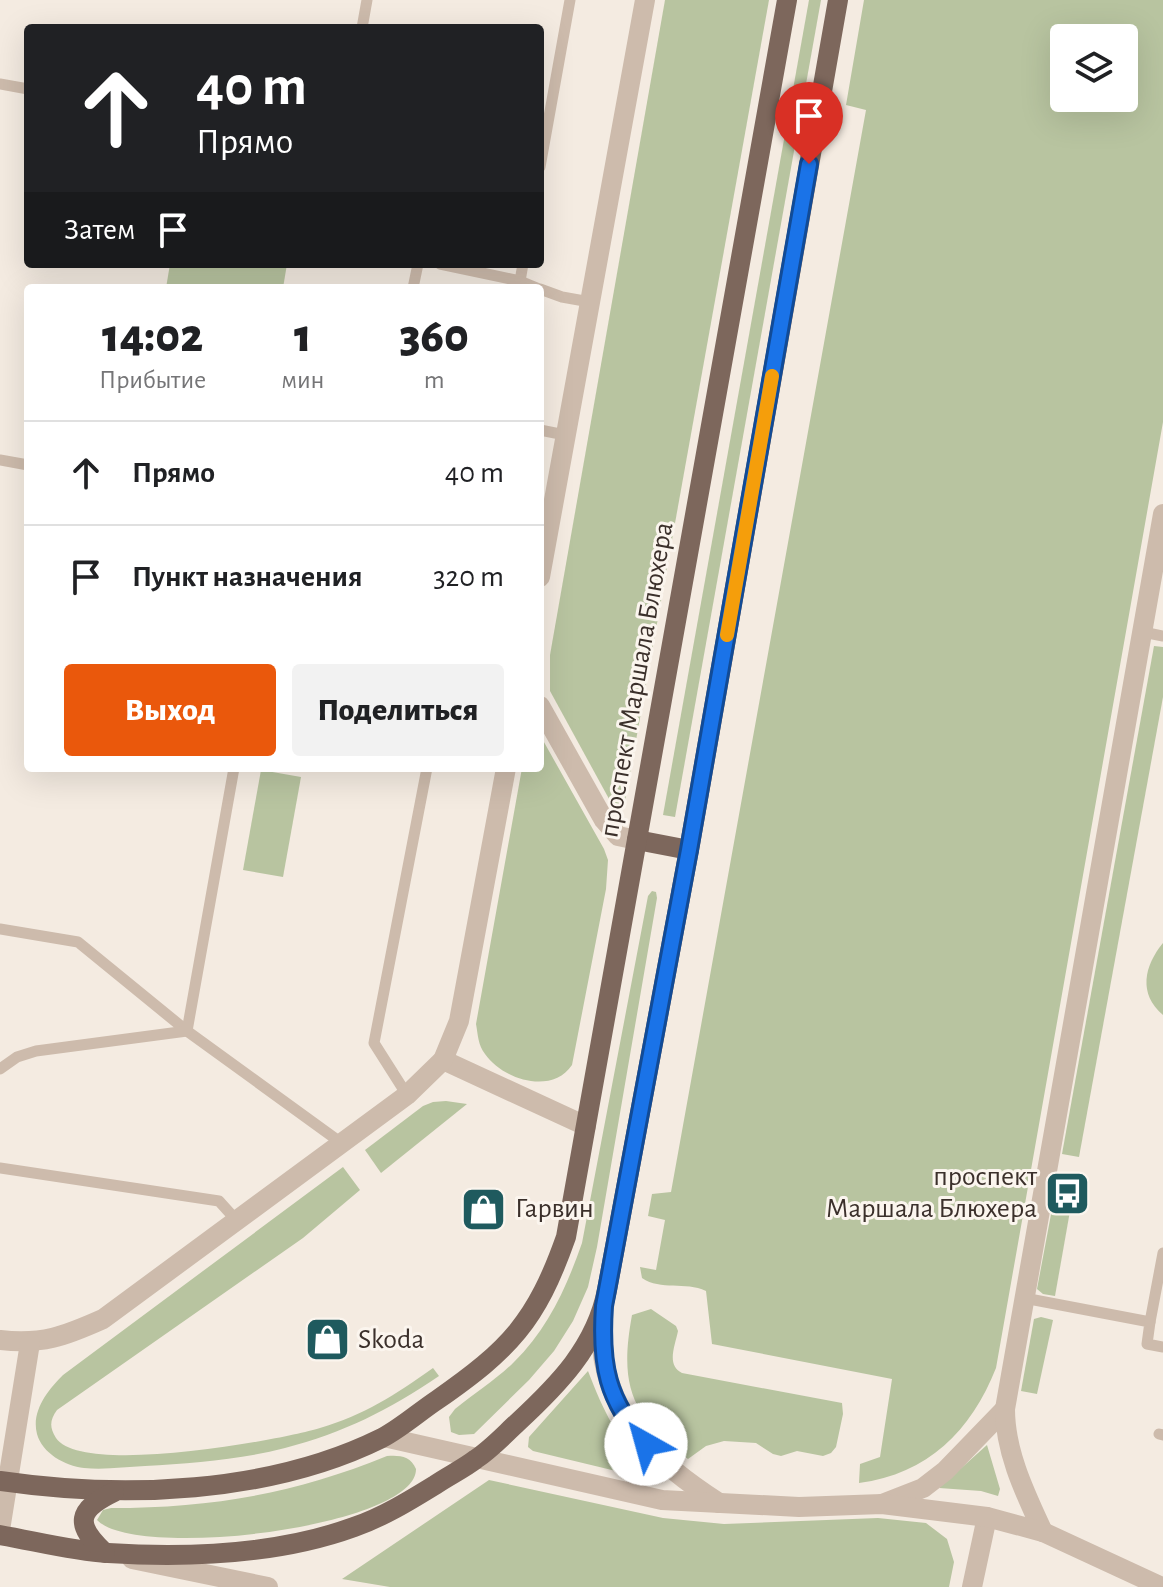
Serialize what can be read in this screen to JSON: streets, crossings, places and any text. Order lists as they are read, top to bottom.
{
  "streets": {
    "main road": ["проспект Маршала Блюхера"]
  },
  "places": {
    "bus stop": ["проспект Маршала Блюхера"],
    "shop": ["Гарвин", "Skoda"]
  },
  "page": {
    "turn": ["40 m", "Прямо"],
    "then": "Затем",
    "eta": [
      "14:02",
      "Прибытие",
      "1",
      "мин",
      "360",
      "m"
    ],
    "list": [
      {
        "name": "Прямо",
        "value": "40 m"
      },
      {
        "name": "Пункт назначения",
        "value": "320 m"
      }
    ],
    "buttons": ["Выход", "Поделиться"]
  }
}
